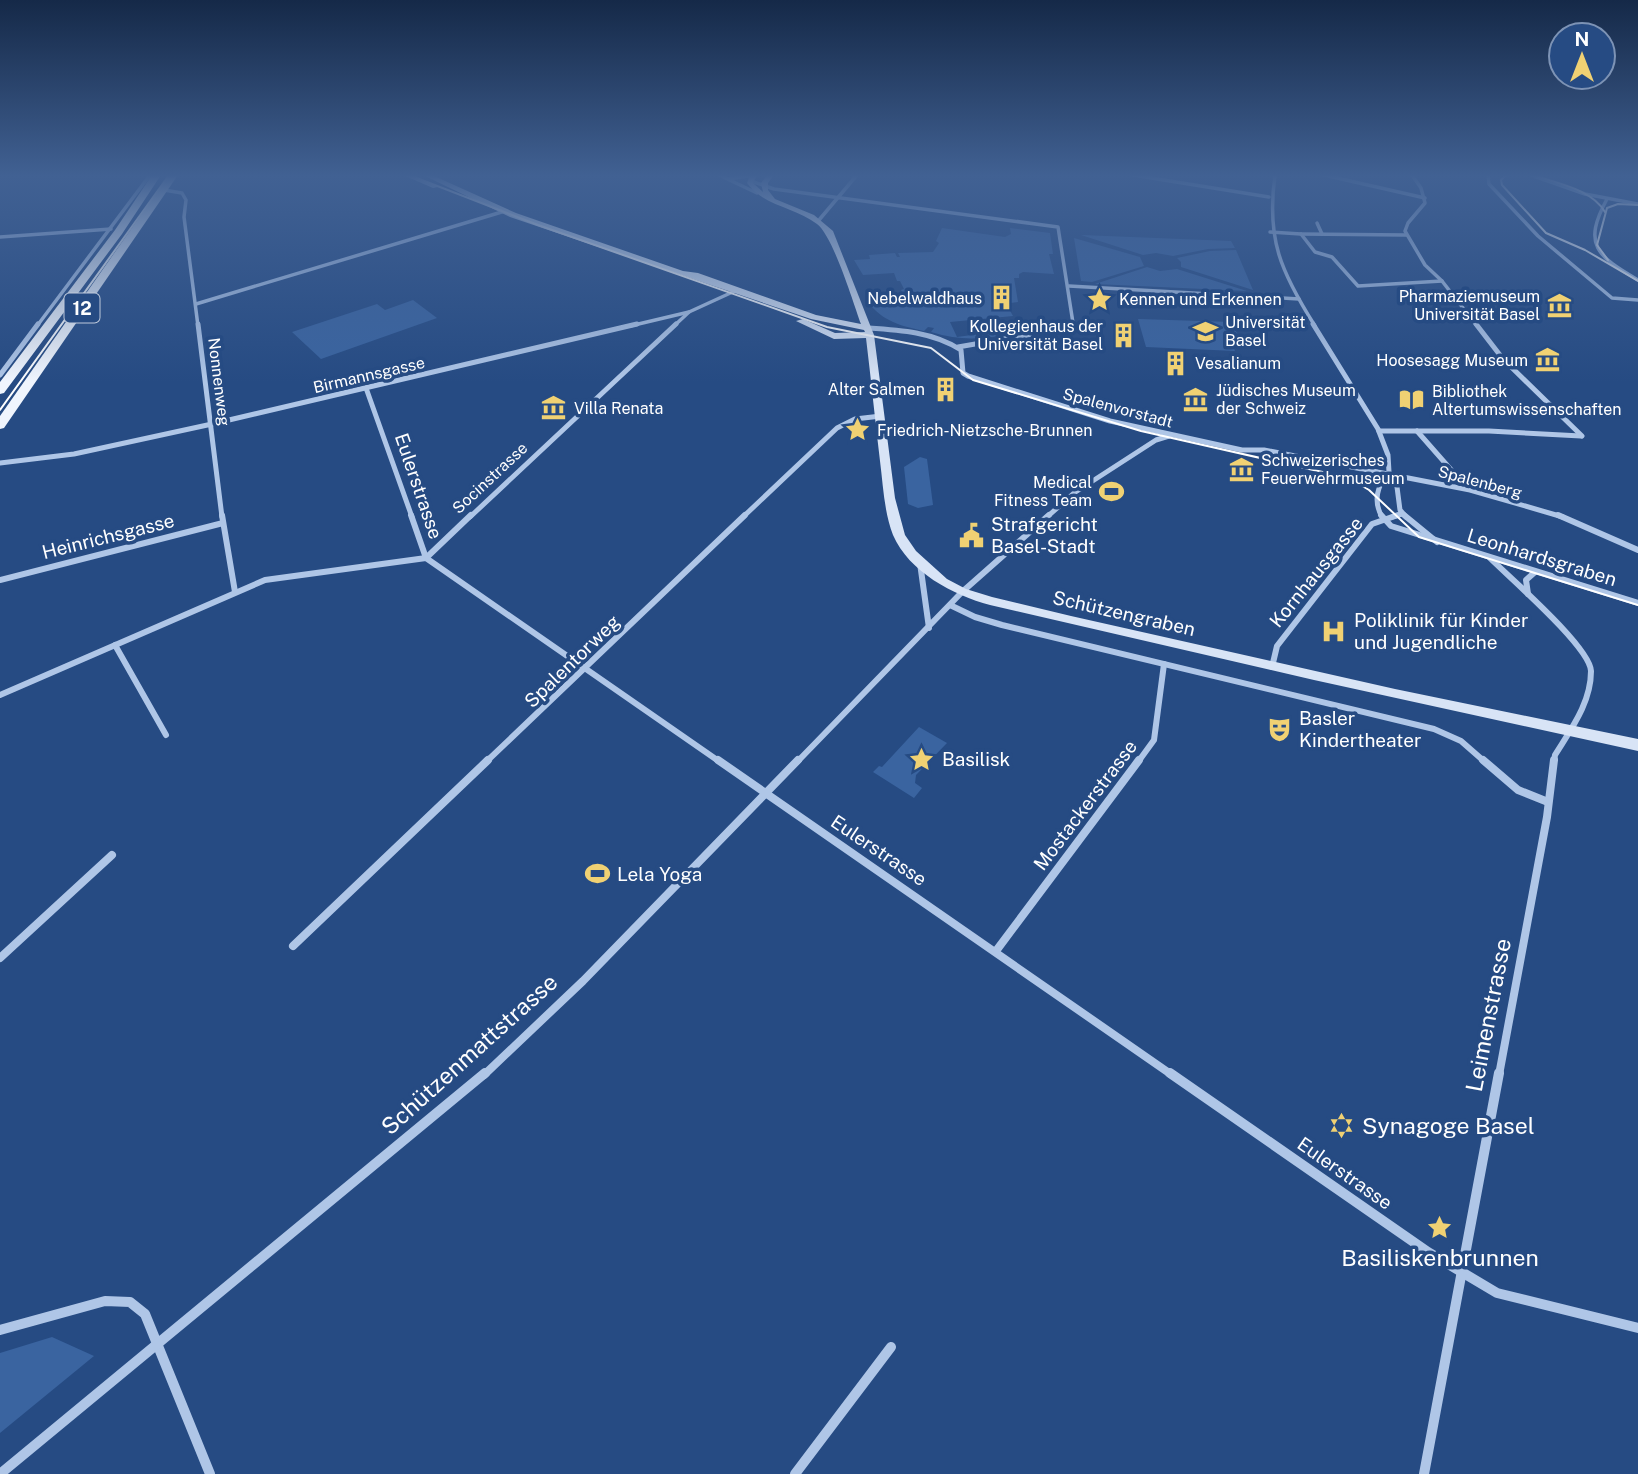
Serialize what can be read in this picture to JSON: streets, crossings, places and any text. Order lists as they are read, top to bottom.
{
  "streets": {
    "main road": ["12", "Schützengraben"],
    "street": [
      "Birmannsgasse",
      "Nonnenweg",
      "Spalenvorstadt",
      "Socinstrasse",
      "Spalenberg",
      "Eulerstrasse",
      "Heinrichsgasse",
      "Leonhardsgraben",
      "Kornhausgasse",
      "Spalentorweg",
      "Mostackerstrasse",
      "Leimenstrasse",
      "Schützenmattstrasse"
    ]
  },
  "crossings": [
    ["Birmannsgasse", "Nonnenweg"],
    ["Birmannsgasse", "Socinstrasse"],
    ["Birmannsgasse", "Eulerstrasse"],
    ["Nonnenweg", "Heinrichsgasse"],
    ["Spalenvorstadt", "Spalenberg"],
    ["Spalenvorstadt", "Schützenmattstrasse"],
    ["Socinstrasse", "Eulerstrasse"],
    ["Eulerstrasse", "Spalentorweg"],
    ["Eulerstrasse", "Mostackerstrasse"],
    ["Eulerstrasse", "Leimenstrasse"],
    ["Eulerstrasse", "Schützenmattstrasse"],
    ["Leonhardsgraben", "Kornhausgasse"],
    ["Kornhausgasse", "Schützengraben"],
    ["Schützengraben", "Spalentorweg"],
    ["Schützengraben", "Mostackerstrasse"],
    ["Schützengraben", "Leimenstrasse"],
    ["Schützengraben", "Schützenmattstrasse"]
  ],
  "places": {
    "building": [
      "Nebelwaldhaus",
      "Kollegienhaus der Universität Basel",
      "Vesalianum",
      "Alter Salmen"
    ],
    "place": [
      "Kennen und Erkennen",
      "Friedrich-Nietzsche-Brunnen",
      "Basilisk",
      "Basiliskenbrunnen"
    ],
    "museum": [
      "Pharmaziemuseum Universität Basel",
      "Hoosesagg Museum",
      "Jüdisches Museum der Schweiz",
      "Villa Renata",
      "Schweizerisches Feuerwehrmuseum"
    ],
    "school or university": ["Universität Basel"],
    "library": ["Bibliothek Altertumswissenschaften"],
    "sports": ["Medical Fitness Team", "Lela Yoga"],
    "public building": ["Strafgericht Basel-Stadt"],
    "hospital": ["Poliklinik für Kinder und Jugendliche"],
    "theatre": ["Basler Kindertheater"],
    "synagogue": ["Synagoge Basel"]
  },
  "north": "top"
}
